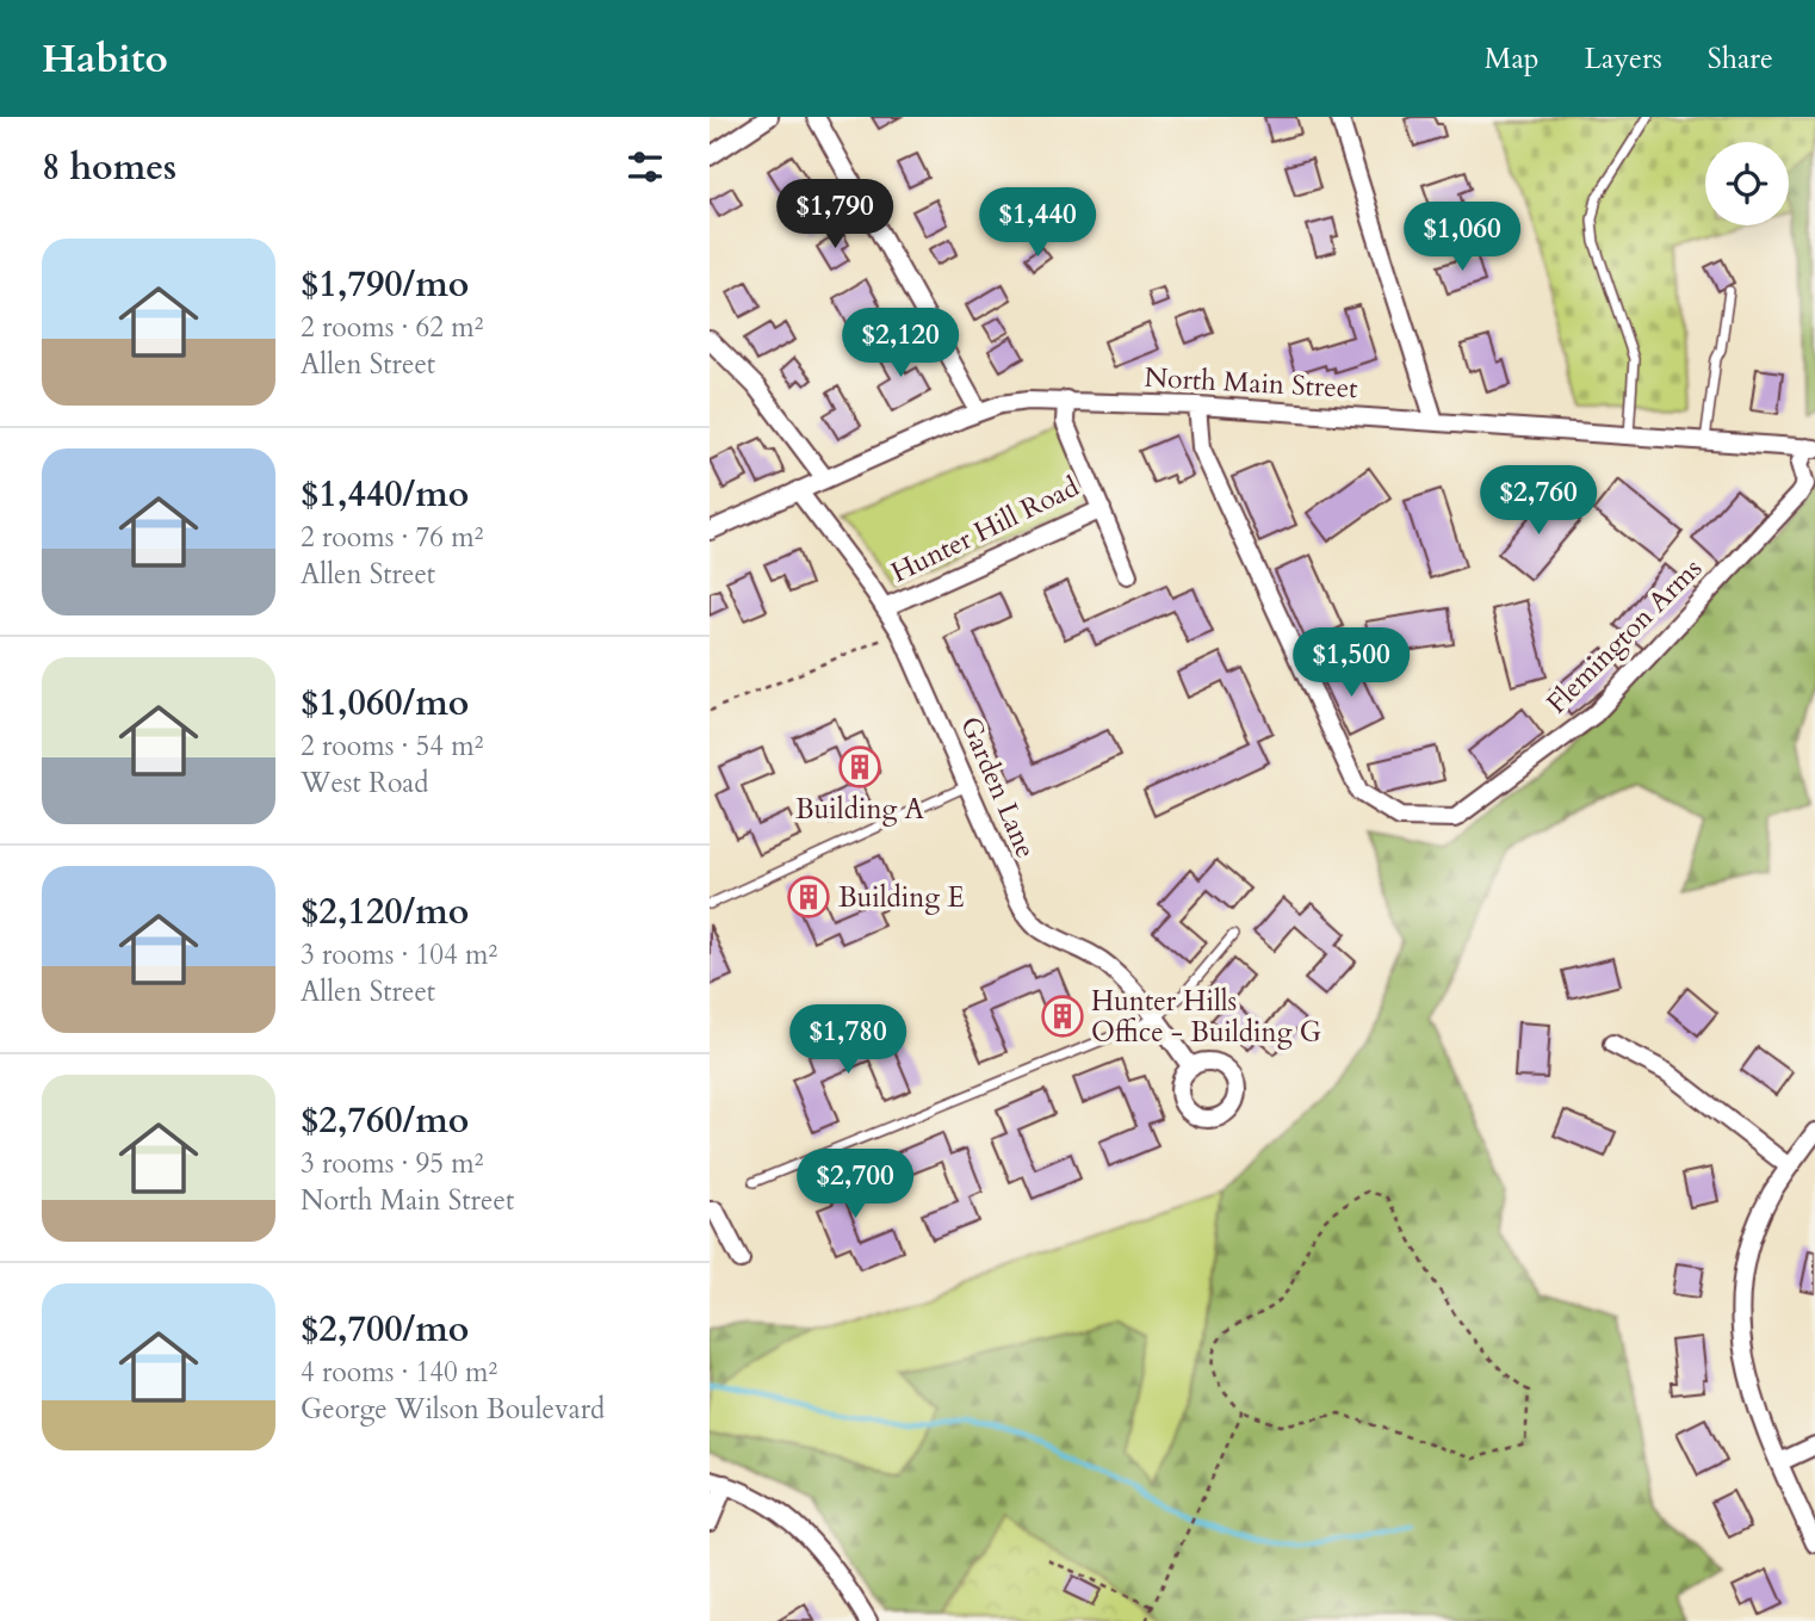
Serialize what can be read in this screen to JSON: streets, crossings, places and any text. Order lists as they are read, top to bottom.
{
  "streets": {
    "street": [
      "North Main Street",
      "Hunter Hill Road",
      "Flemington Arms",
      "Garden Lane"
    ]
  },
  "crossings": [
    ["North Main Street", "Hunter Hill Road"],
    ["North Main Street", "Flemington Arms"],
    ["North Main Street", "Garden Lane"],
    ["Hunter Hill Road", "Garden Lane"]
  ],
  "places": {
    "building": ["Building A", "Building E", "Hunter Hills Office - Building G"]
  },
  "page": {
    "header": "Habito",
    "nav": ["Map", "Layers", "Share"],
    "heading": "8 homes",
    "price": [
      "$1,790",
      "$1,440",
      "$1,060",
      "$2,120",
      "$2,760",
      "$1,500",
      "$1,780",
      "$2,700"
    ],
    "list": [
      {
        "name": "$1,790/mo",
        "note": "2 rooms · 62 m² · Allen Street"
      },
      {
        "name": "$1,440/mo",
        "note": "2 rooms · 76 m² · Allen Street"
      },
      {
        "name": "$1,060/mo",
        "note": "2 rooms · 54 m² · West Road"
      },
      {
        "name": "$2,120/mo",
        "note": "3 rooms · 104 m² · Allen Street"
      },
      {
        "name": "$2,760/mo",
        "note": "3 rooms · 95 m² · North Main Street"
      },
      {
        "name": "$2,700/mo",
        "note": "4 rooms · 140 m² · George Wilson Boulevard"
      }
    ]
  }
}
